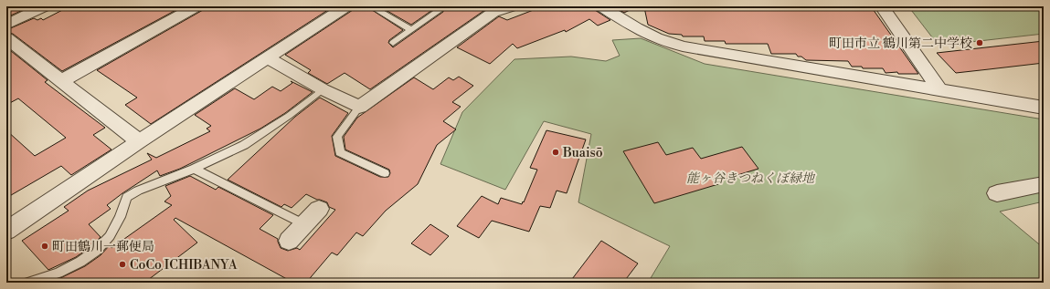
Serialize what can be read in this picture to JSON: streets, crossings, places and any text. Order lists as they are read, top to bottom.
{
  "parks": ["能ヶ谷きつねくぼ緑地"],
  "places": [
    "町田市立 鶴川第二中学校",
    "Buaisō",
    "町田鶴川一郵便局",
    "CoCo ICHIBANYA"
  ]
}
